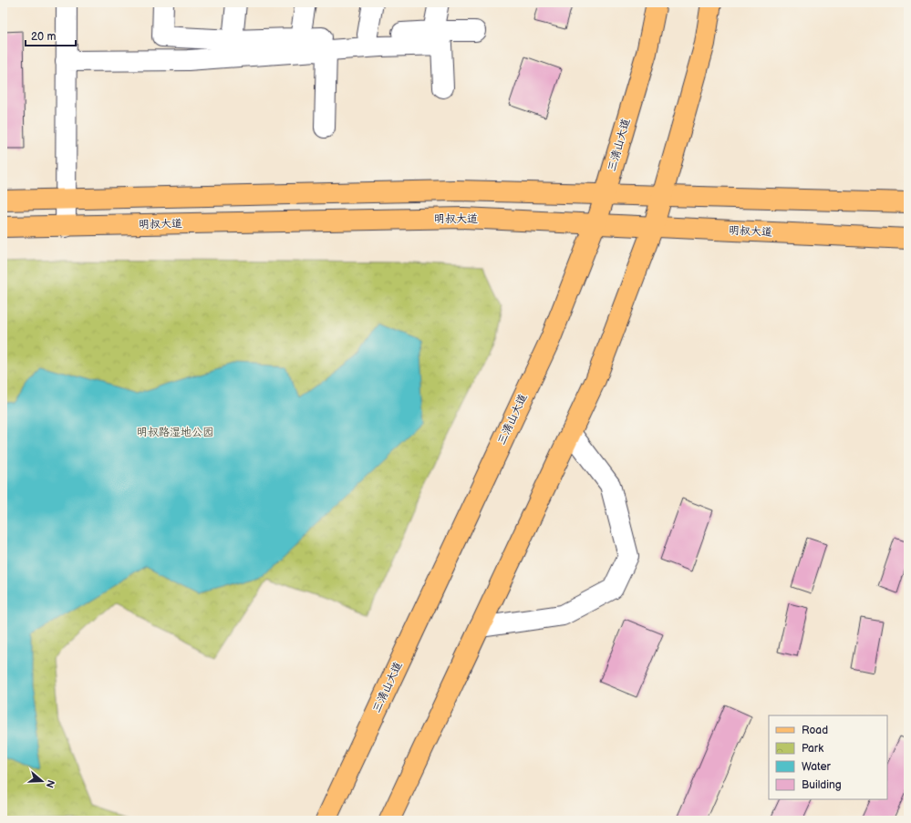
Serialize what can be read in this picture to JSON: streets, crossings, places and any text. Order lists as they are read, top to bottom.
{
  "streets": {
    "main road": ["三清山大道", "明叔大道"]
  },
  "crossings": [
    ["三清山大道", "明叔大道"]
  ],
  "parks": ["明叔路湿地公园"],
  "legend": [
    "Road",
    "Park",
    "Water",
    "Building"
  ],
  "scale_bar": "20 m",
  "north": "right"
}
